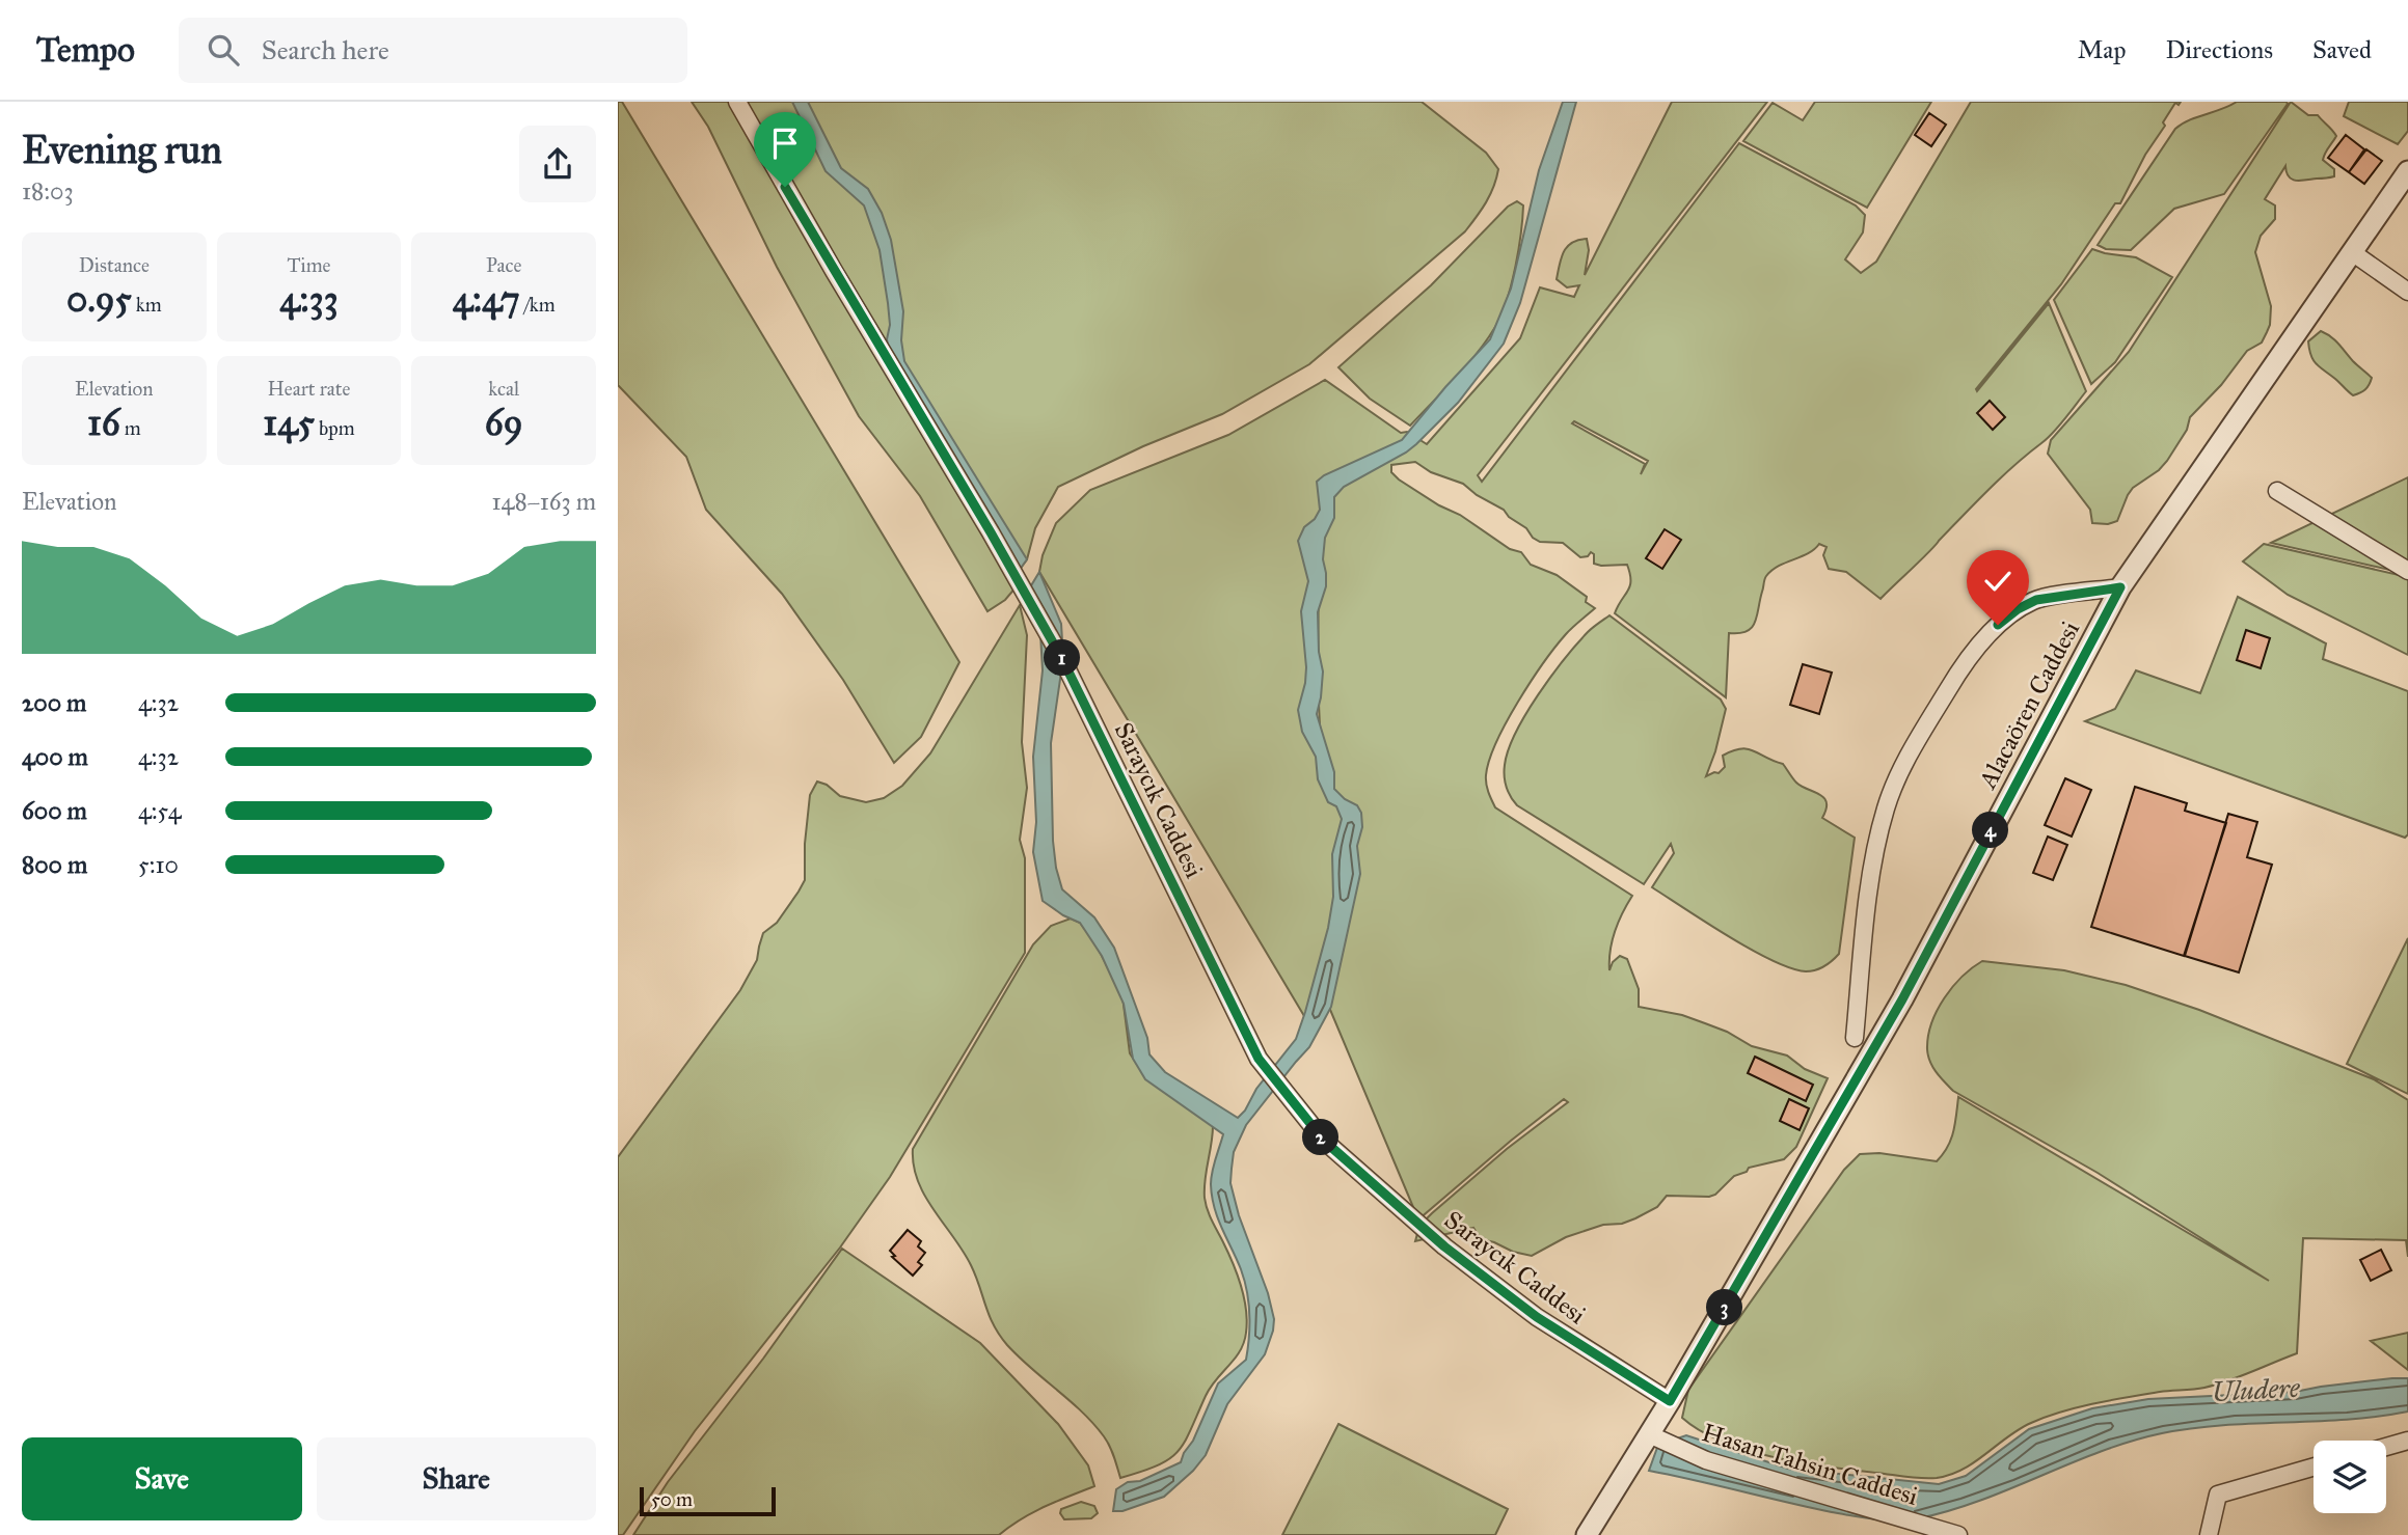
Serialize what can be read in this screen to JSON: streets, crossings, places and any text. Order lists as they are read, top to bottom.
{
  "streets": {
    "street": ["Alacaören Caddesi", "Saraycık Caddesi", "Hasan Tahsin Caddesi"]
  },
  "crossings": [
    ["Alacaören Caddesi", "Saraycık Caddesi"],
    ["Alacaören Caddesi", "Hasan Tahsin Caddesi"]
  ],
  "water": ["Uludere"],
  "scale_bar": "50 m",
  "page": {
    "header": "Tempo",
    "search": "Search here",
    "nav": ["Map", "Directions", "Saved"],
    "heading": ["Evening run", "18:03"],
    "stats": [
      ["Distance", "0.95 km"],
      ["Time", "4:33"],
      ["Pace", "4:47 /km"],
      ["Elevation", "16 m"],
      ["Heart rate", "145 bpm"],
      ["kcal", "69"]
    ],
    "chart": ["Elevation", "148–163 m"],
    "pins": [
      "1",
      "4",
      "2",
      "3"
    ],
    "list": [
      {
        "name": "200 m",
        "note": "4:32"
      },
      {
        "name": "400 m",
        "note": "4:32"
      },
      {
        "name": "600 m",
        "note": "4:54"
      },
      {
        "name": "800 m",
        "note": "5:10"
      }
    ],
    "buttons": ["Save", "Share"],
    "scale": "50 m"
  }
}
